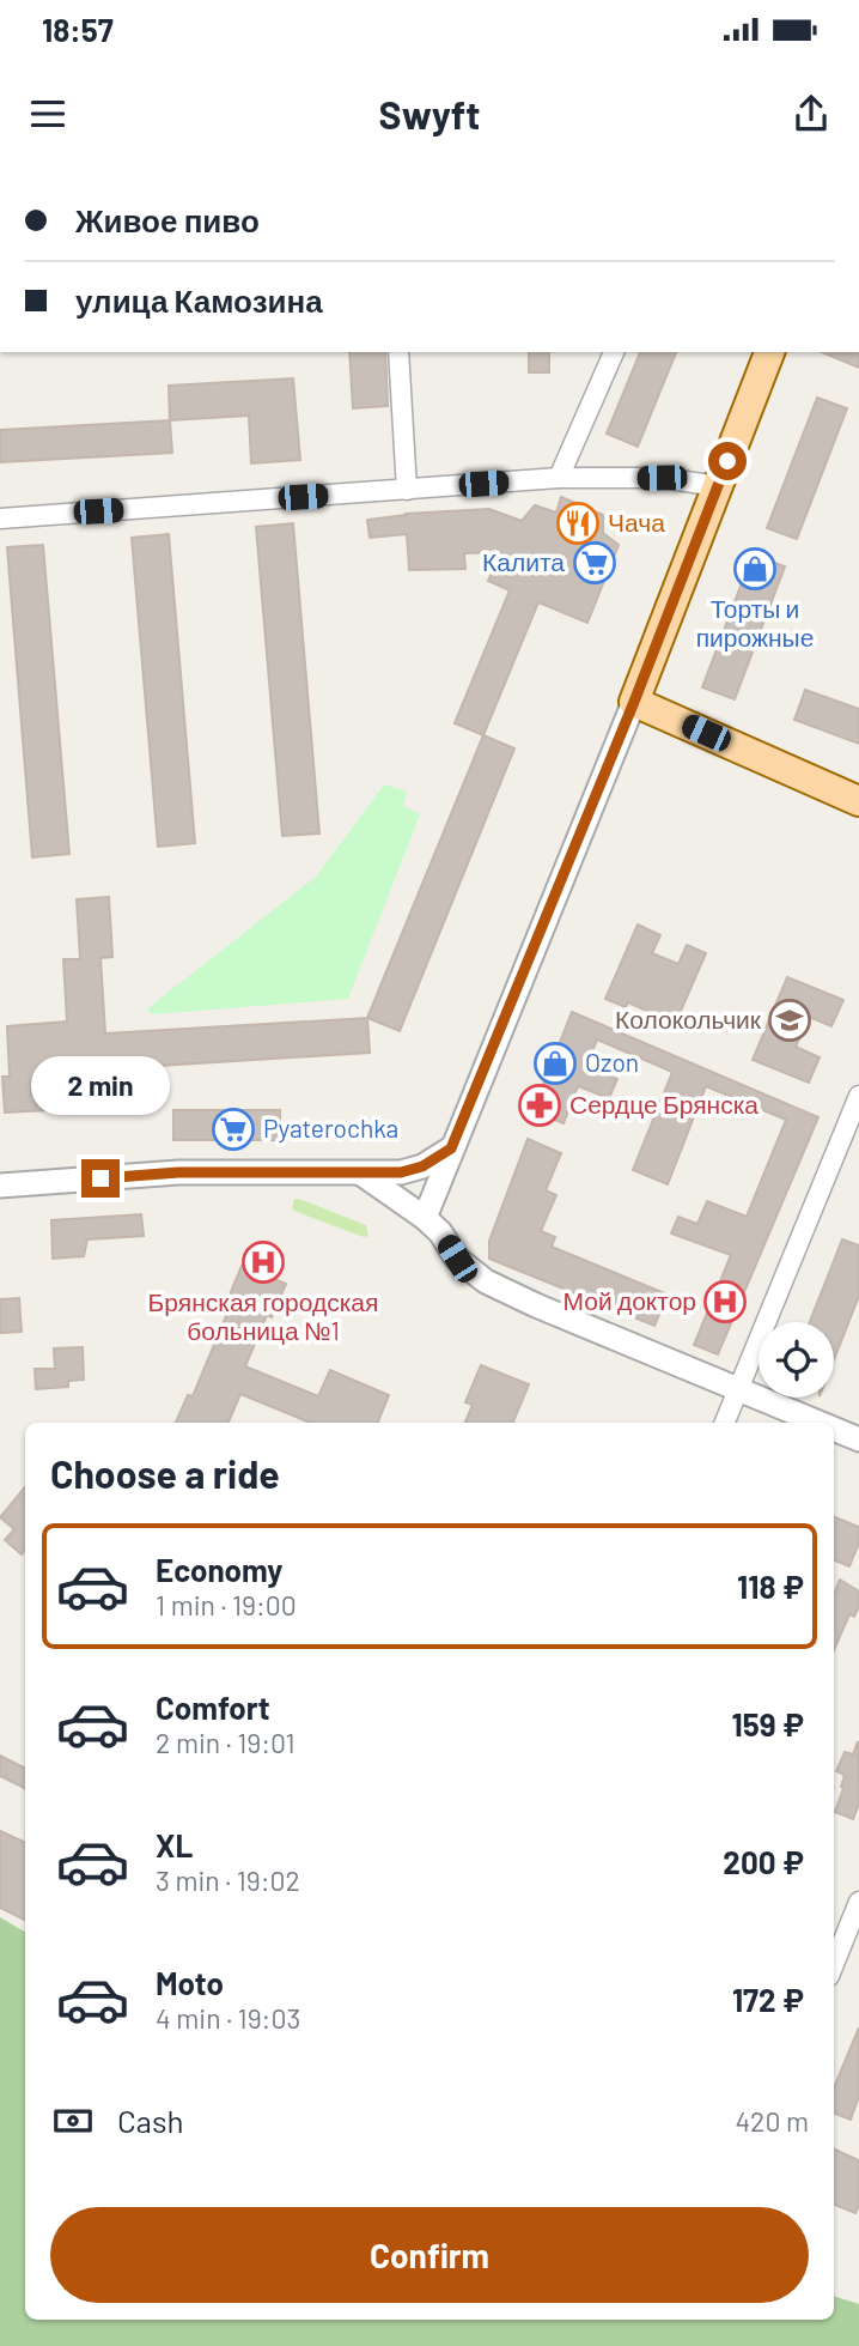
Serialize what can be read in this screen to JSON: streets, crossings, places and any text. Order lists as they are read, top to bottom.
{
  "places": {
    "restaurant": ["Чача"],
    "supermarket": ["Калита", "Pyaterochka"],
    "shop": ["Торты и пирожные", "Ozon"],
    "school or university": ["Колокольчик"],
    "pharmacy": ["Сердце Брянска"],
    "hospital": ["Брянская городская больница №1", "Мой доктор"]
  },
  "page": {
    "status": "18:57",
    "header": "Swyft",
    "banner": ["Живое пиво", "улица Камозина"],
    "bubble": "2 min",
    "heading": "Choose a ride",
    "list": [
      {
        "name": "Economy",
        "note": "1 min · 19:00",
        "value": "118 ₽"
      },
      {
        "name": "Comfort",
        "note": "2 min · 19:01",
        "value": "159 ₽"
      },
      {
        "name": "XL",
        "note": "3 min · 19:02",
        "value": "200 ₽"
      },
      {
        "name": "Moto",
        "note": "4 min · 19:03",
        "value": "172 ₽"
      }
    ],
    "pay": ["Cash", "420 m"],
    "buttons": "Confirm"
  }
}
